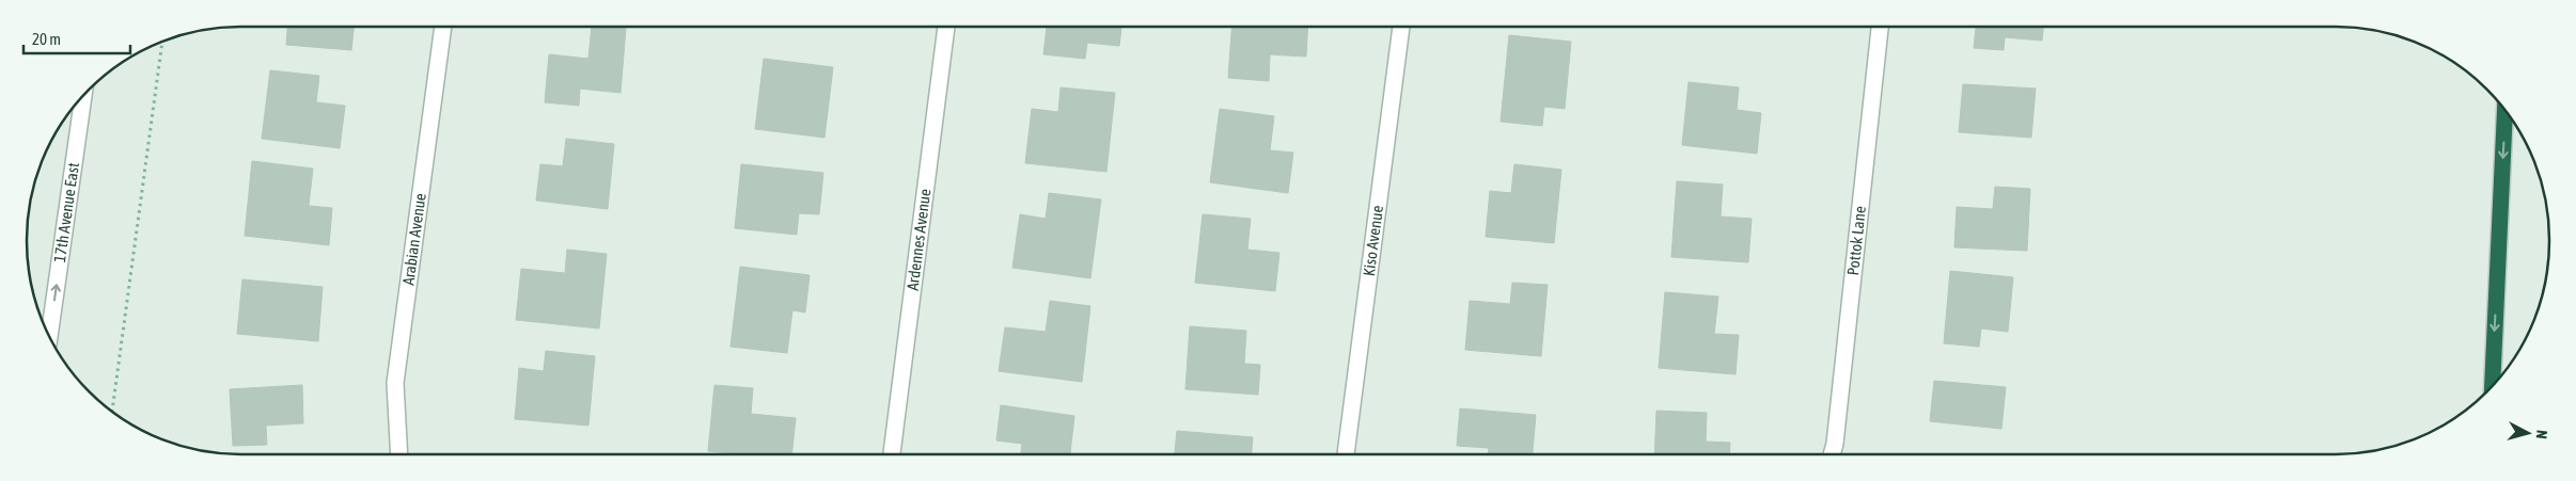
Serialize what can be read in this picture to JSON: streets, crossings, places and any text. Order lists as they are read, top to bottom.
{
  "streets": {
    "street": [
      "17th Avenue East",
      "Arabian Avenue",
      "Ardennes Avenue",
      "Kiso Avenue",
      "Pottok Lane"
    ]
  },
  "one_way": ["17th Avenue East"],
  "scale_bar": "20 m",
  "north": "right"
}
